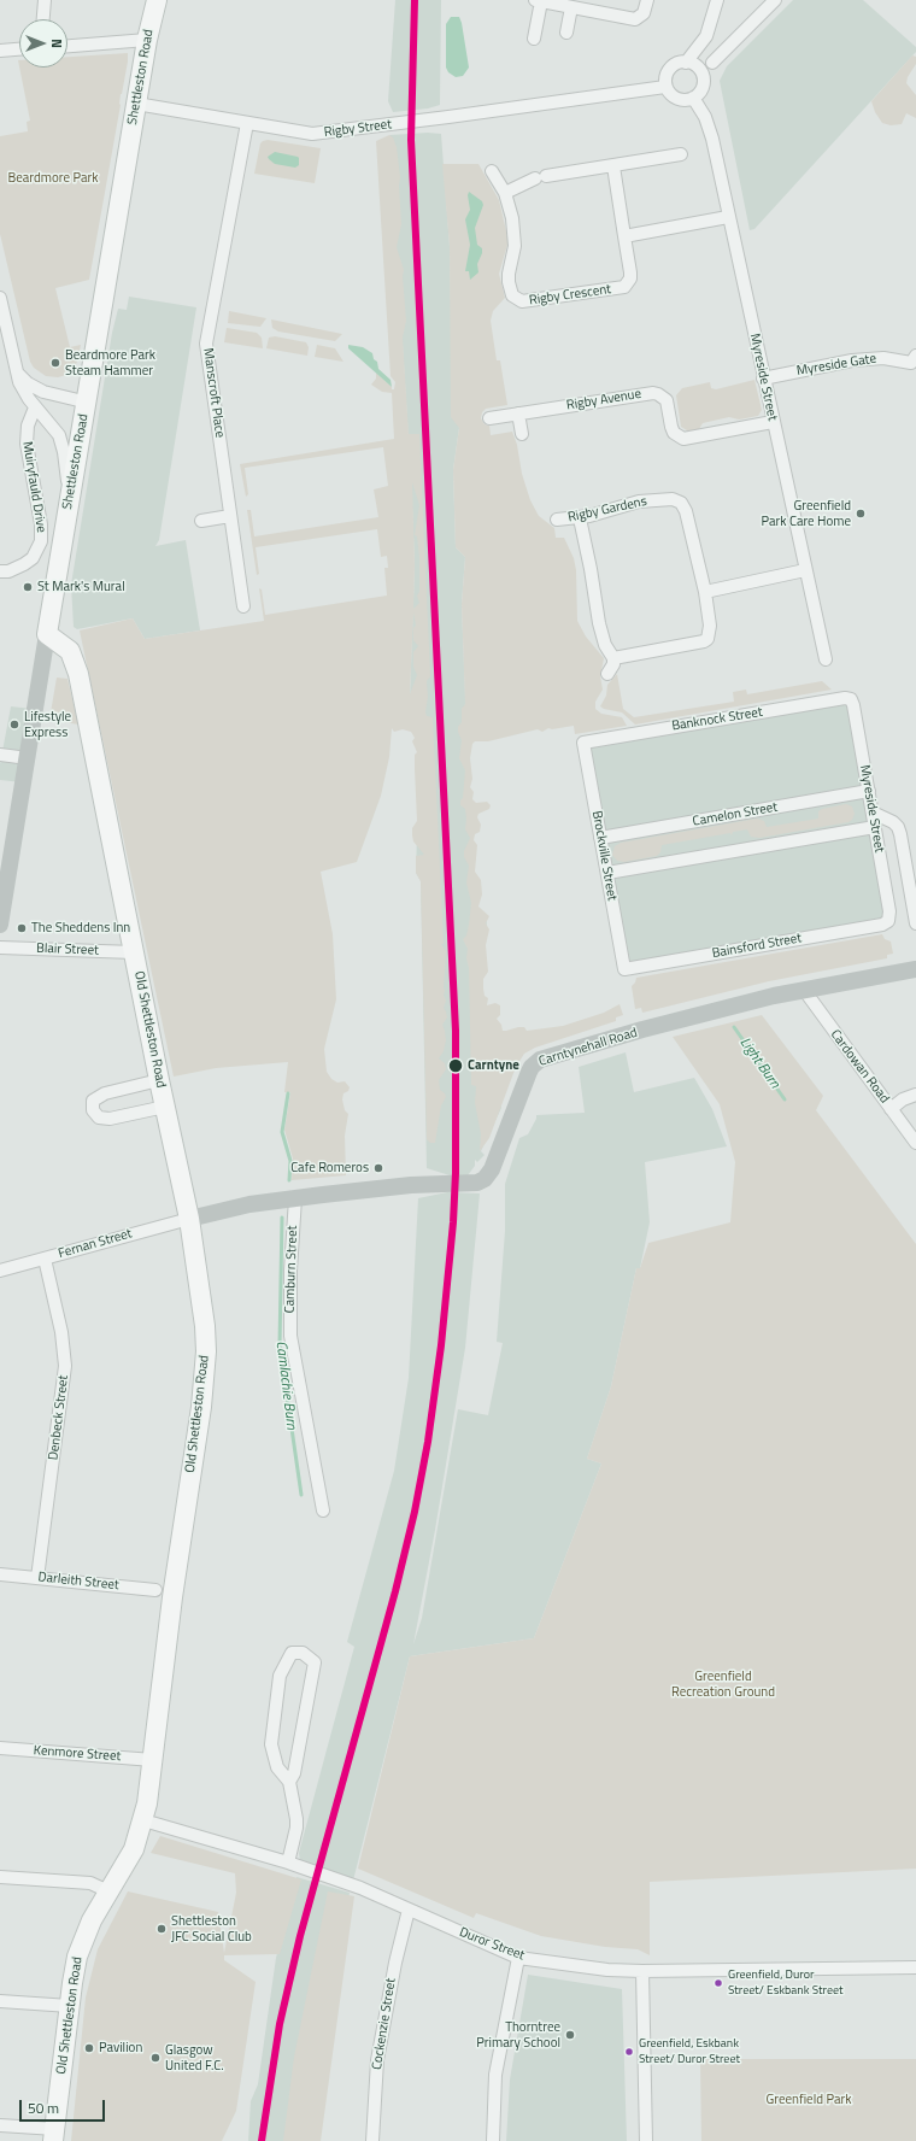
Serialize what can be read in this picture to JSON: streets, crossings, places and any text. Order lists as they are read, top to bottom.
{
  "streets": {
    "main road": ["Shettleston Road", "Old Shettleston Road"],
    "street": [
      "Rigby Street",
      "Rigby Crescent",
      "Myreside Gate",
      "Myreside Street",
      "Manscroft Place",
      "Rigby Avenue",
      "Muiryfauld Drive",
      "Rigby Gardens",
      "Banknock Street",
      "Camelon Street",
      "Brockville Street",
      "Bainsford Street",
      "Blair Street",
      "Carntynehall Road",
      "Cardowan Road",
      "Fernan Street",
      "Camburn Street",
      "Denbeck Street",
      "Darleith Street",
      "Kenmore Street",
      "Duror Street",
      "Cockenzie Street"
    ]
  },
  "crossings": [
    ["Shettleston Road", "Rigby Street"],
    ["Shettleston Road", "Old Shettleston Road"],
    ["Rigby Street", "Myreside Street"],
    ["Rigby Street", "Manscroft Place"],
    ["Myreside Gate", "Myreside Street"],
    ["Myreside Street", "Rigby Avenue"],
    ["Myreside Street", "Banknock Street"],
    ["Myreside Street", "Camelon Street"],
    ["Myreside Street", "Bainsford Street"],
    ["Banknock Street", "Brockville Street"],
    ["Camelon Street", "Brockville Street"],
    ["Brockville Street", "Bainsford Street"],
    ["Blair Street", "Old Shettleston Road"],
    ["Old Shettleston Road", "Carntynehall Road"],
    ["Old Shettleston Road", "Fernan Street"],
    ["Old Shettleston Road", "Kenmore Street"],
    ["Old Shettleston Road", "Duror Street"],
    ["Carntynehall Road", "Cardowan Road"],
    ["Carntynehall Road", "Fernan Street"],
    ["Carntynehall Road", "Camburn Street"],
    ["Fernan Street", "Denbeck Street"],
    ["Denbeck Street", "Darleith Street"],
    ["Duror Street", "Cockenzie Street"]
  ],
  "water": ["Light Burn", "Camlachie Burn"],
  "parks": ["Beardmore Park", "Greenfield Recreation Ground", "Greenfield Park"],
  "places": [
    "Beardmore Park Steam Hammer",
    "Greenfield Park Care Home",
    "St Mark's Mural",
    "Lifestyle Express",
    "The Sheddens Inn",
    "Carntyne",
    "Cafe Romeros",
    "Shettleston JFC Social Club",
    "Greenfield, Duror Street/ Eskbank Street",
    "Thorntree Primary School",
    "Pavilion",
    "Greenfield, Eskbank Street/ Duror Street",
    "Glasgow United F.C."
  ],
  "scale_bar": "50 m",
  "north": "right"
}
